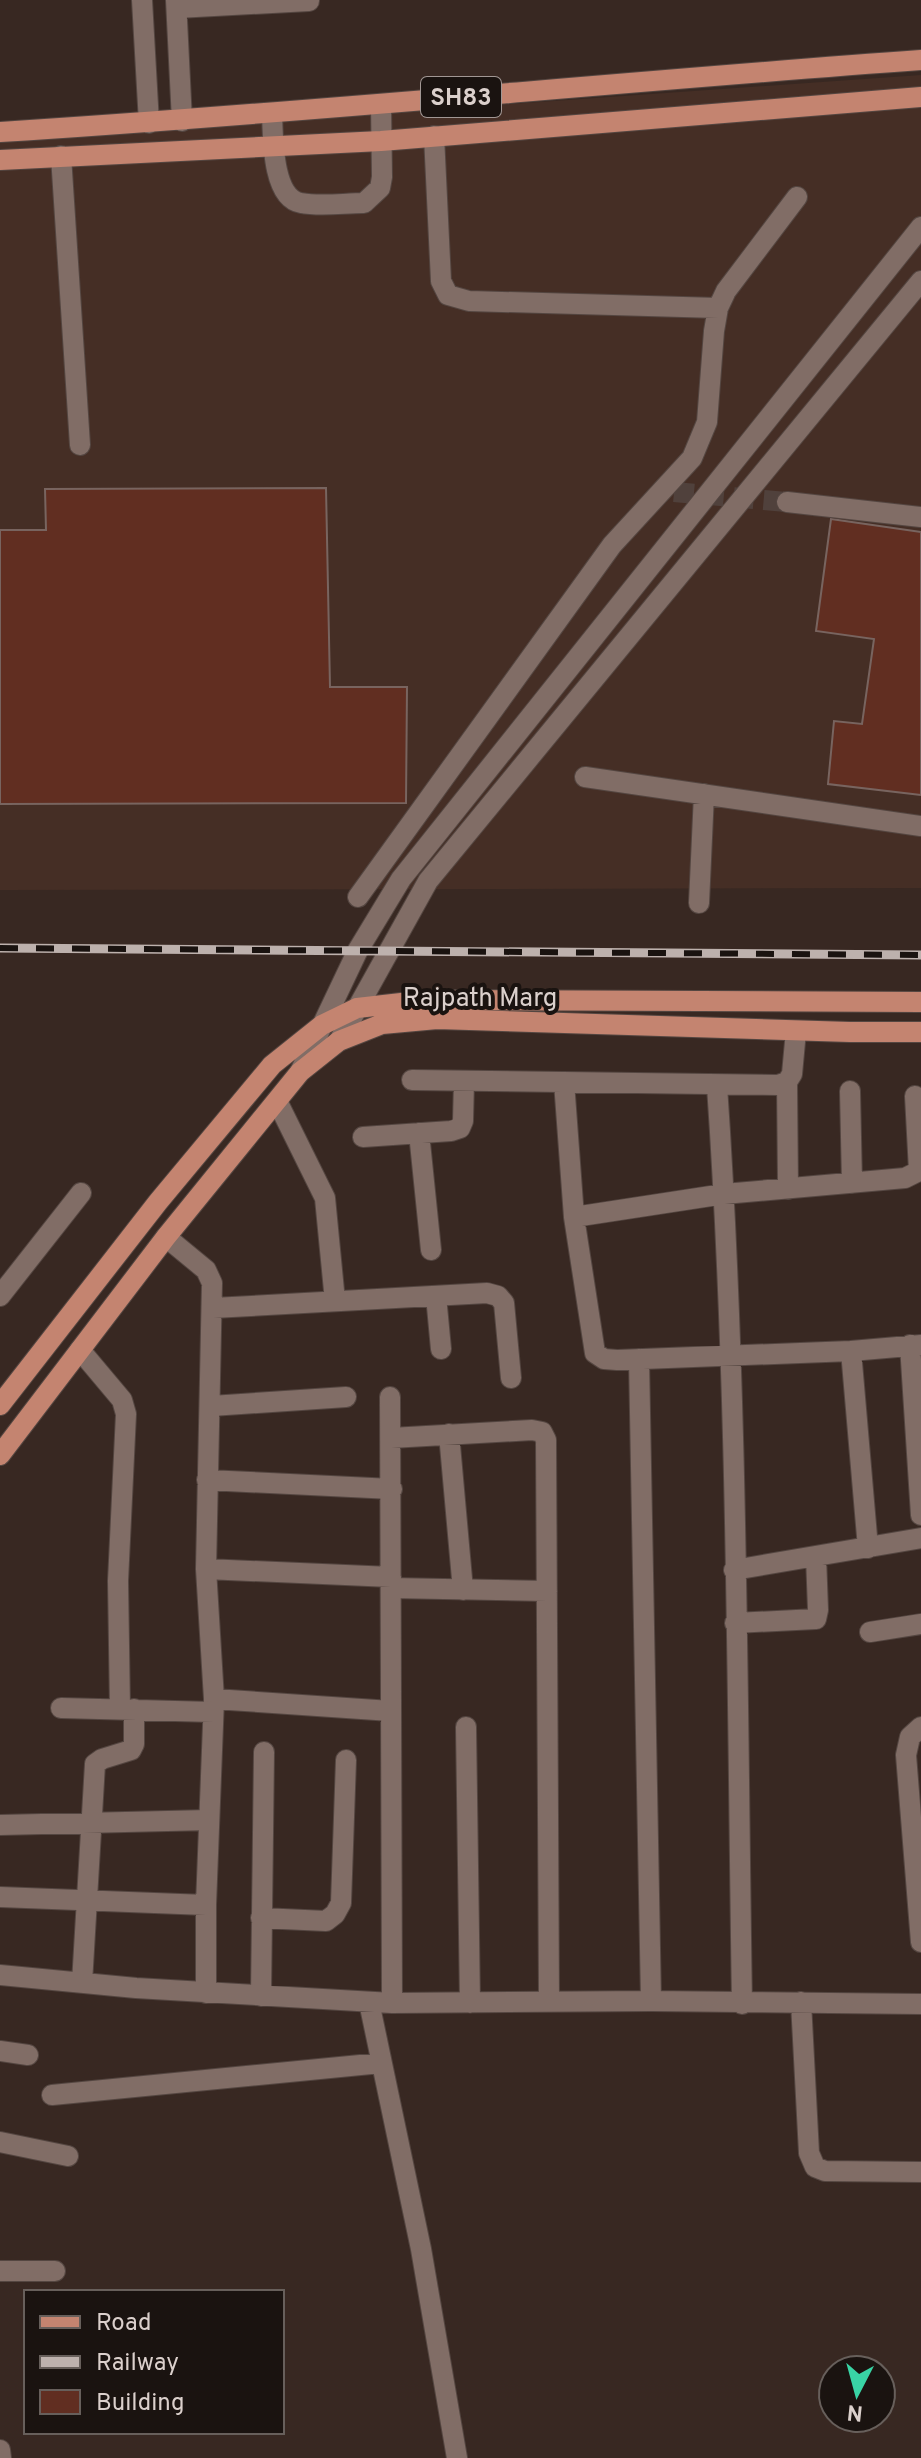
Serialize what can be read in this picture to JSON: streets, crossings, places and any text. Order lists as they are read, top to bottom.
{
  "streets": {
    "main road": ["SH83", "Rajpath Marg"]
  },
  "legend": ["Road", "Railway", "Building"],
  "north": "bottom"
}
